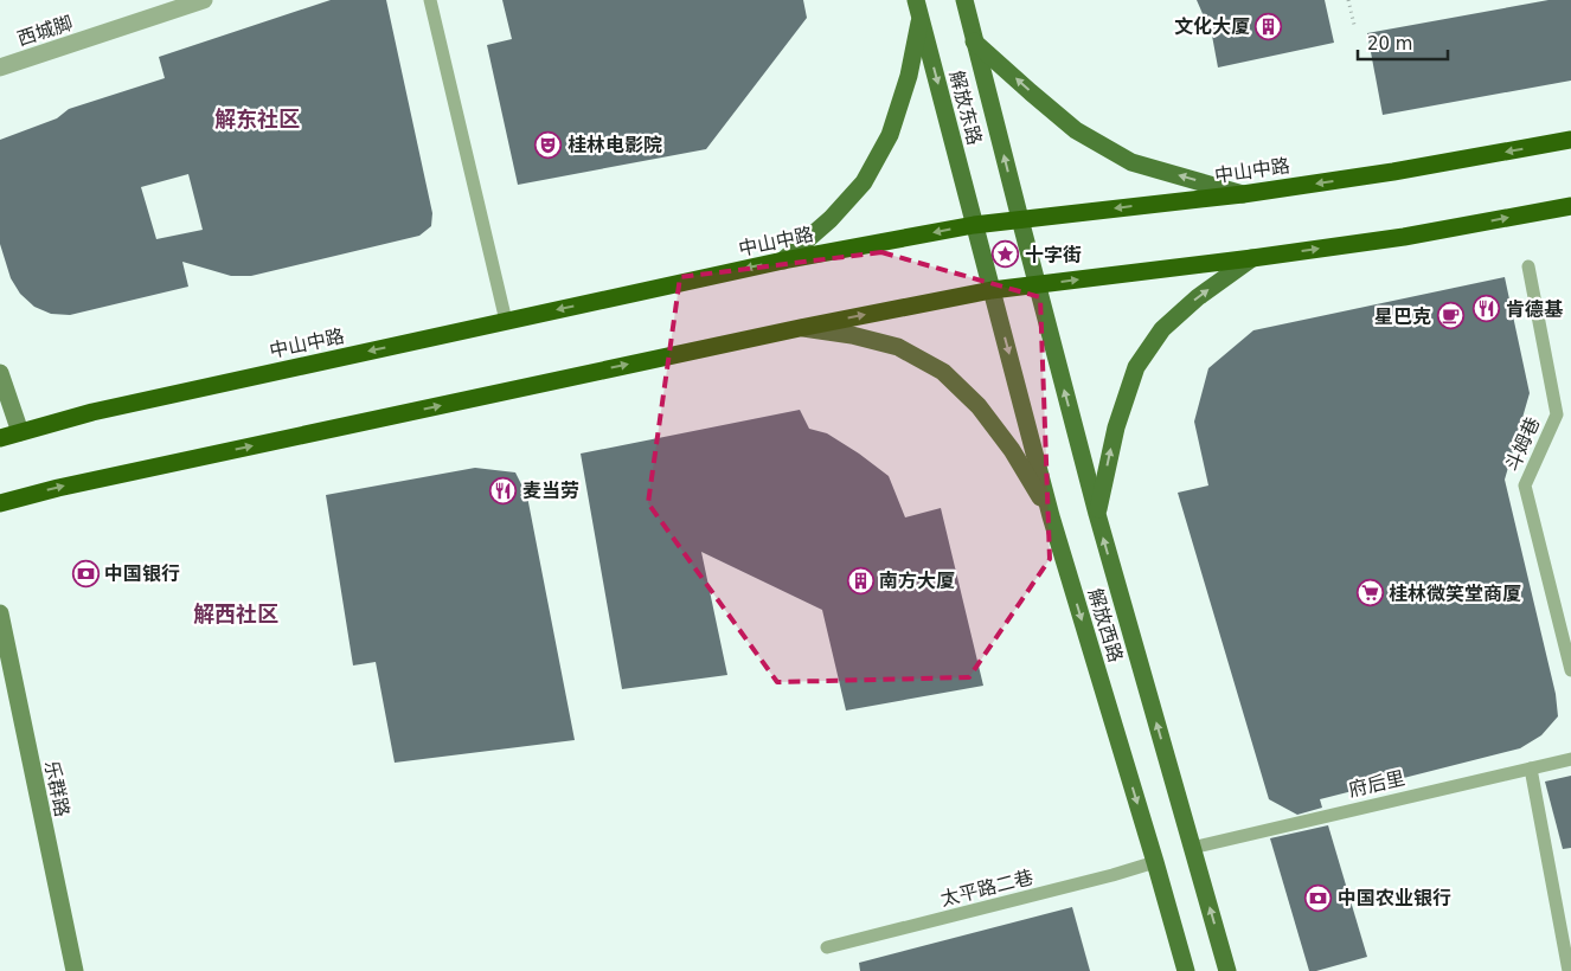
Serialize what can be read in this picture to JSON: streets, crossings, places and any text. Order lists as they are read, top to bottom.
{
  "streets": {
    "highway": ["中山中路"],
    "main road": ["解放东路", "解放西路"],
    "street": ["西城脚", "乐群路"],
    "lane": ["斗姆巷", "府后里", "太平路二巷"]
  },
  "crossings": [
    ["解放东路", "中山中路"],
    ["解放东路", "解放西路"],
    ["解放西路", "府后里"],
    ["解放西路", "太平路二巷"]
  ],
  "districts": ["解东社区", "解西社区"],
  "places": {
    "building": ["文化大厦", "南方大厦"],
    "theatre": ["桂林电影院"],
    "place": ["十字街"],
    "restaurant": ["肯德基", "麦当劳"],
    "cafe": ["星巴克"],
    "bank": ["中国银行", "中国农业银行"],
    "supermarket": ["桂林微笑堂商厦"]
  },
  "scale_bar": "20 m"
}
